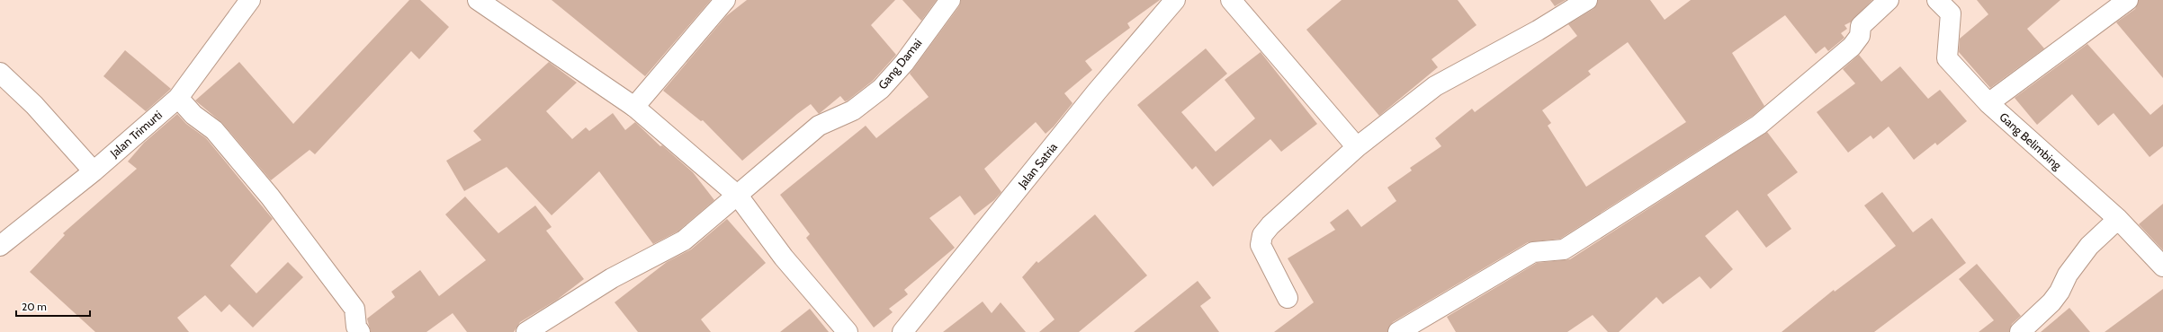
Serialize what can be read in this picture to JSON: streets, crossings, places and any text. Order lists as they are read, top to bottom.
{
  "streets": {
    "street": [
      "Gang Damai",
      "Jalan Trimurti",
      "Gang Belimbing",
      "Jalan Satria"
    ]
  },
  "scale_bar": "20 m"
}
